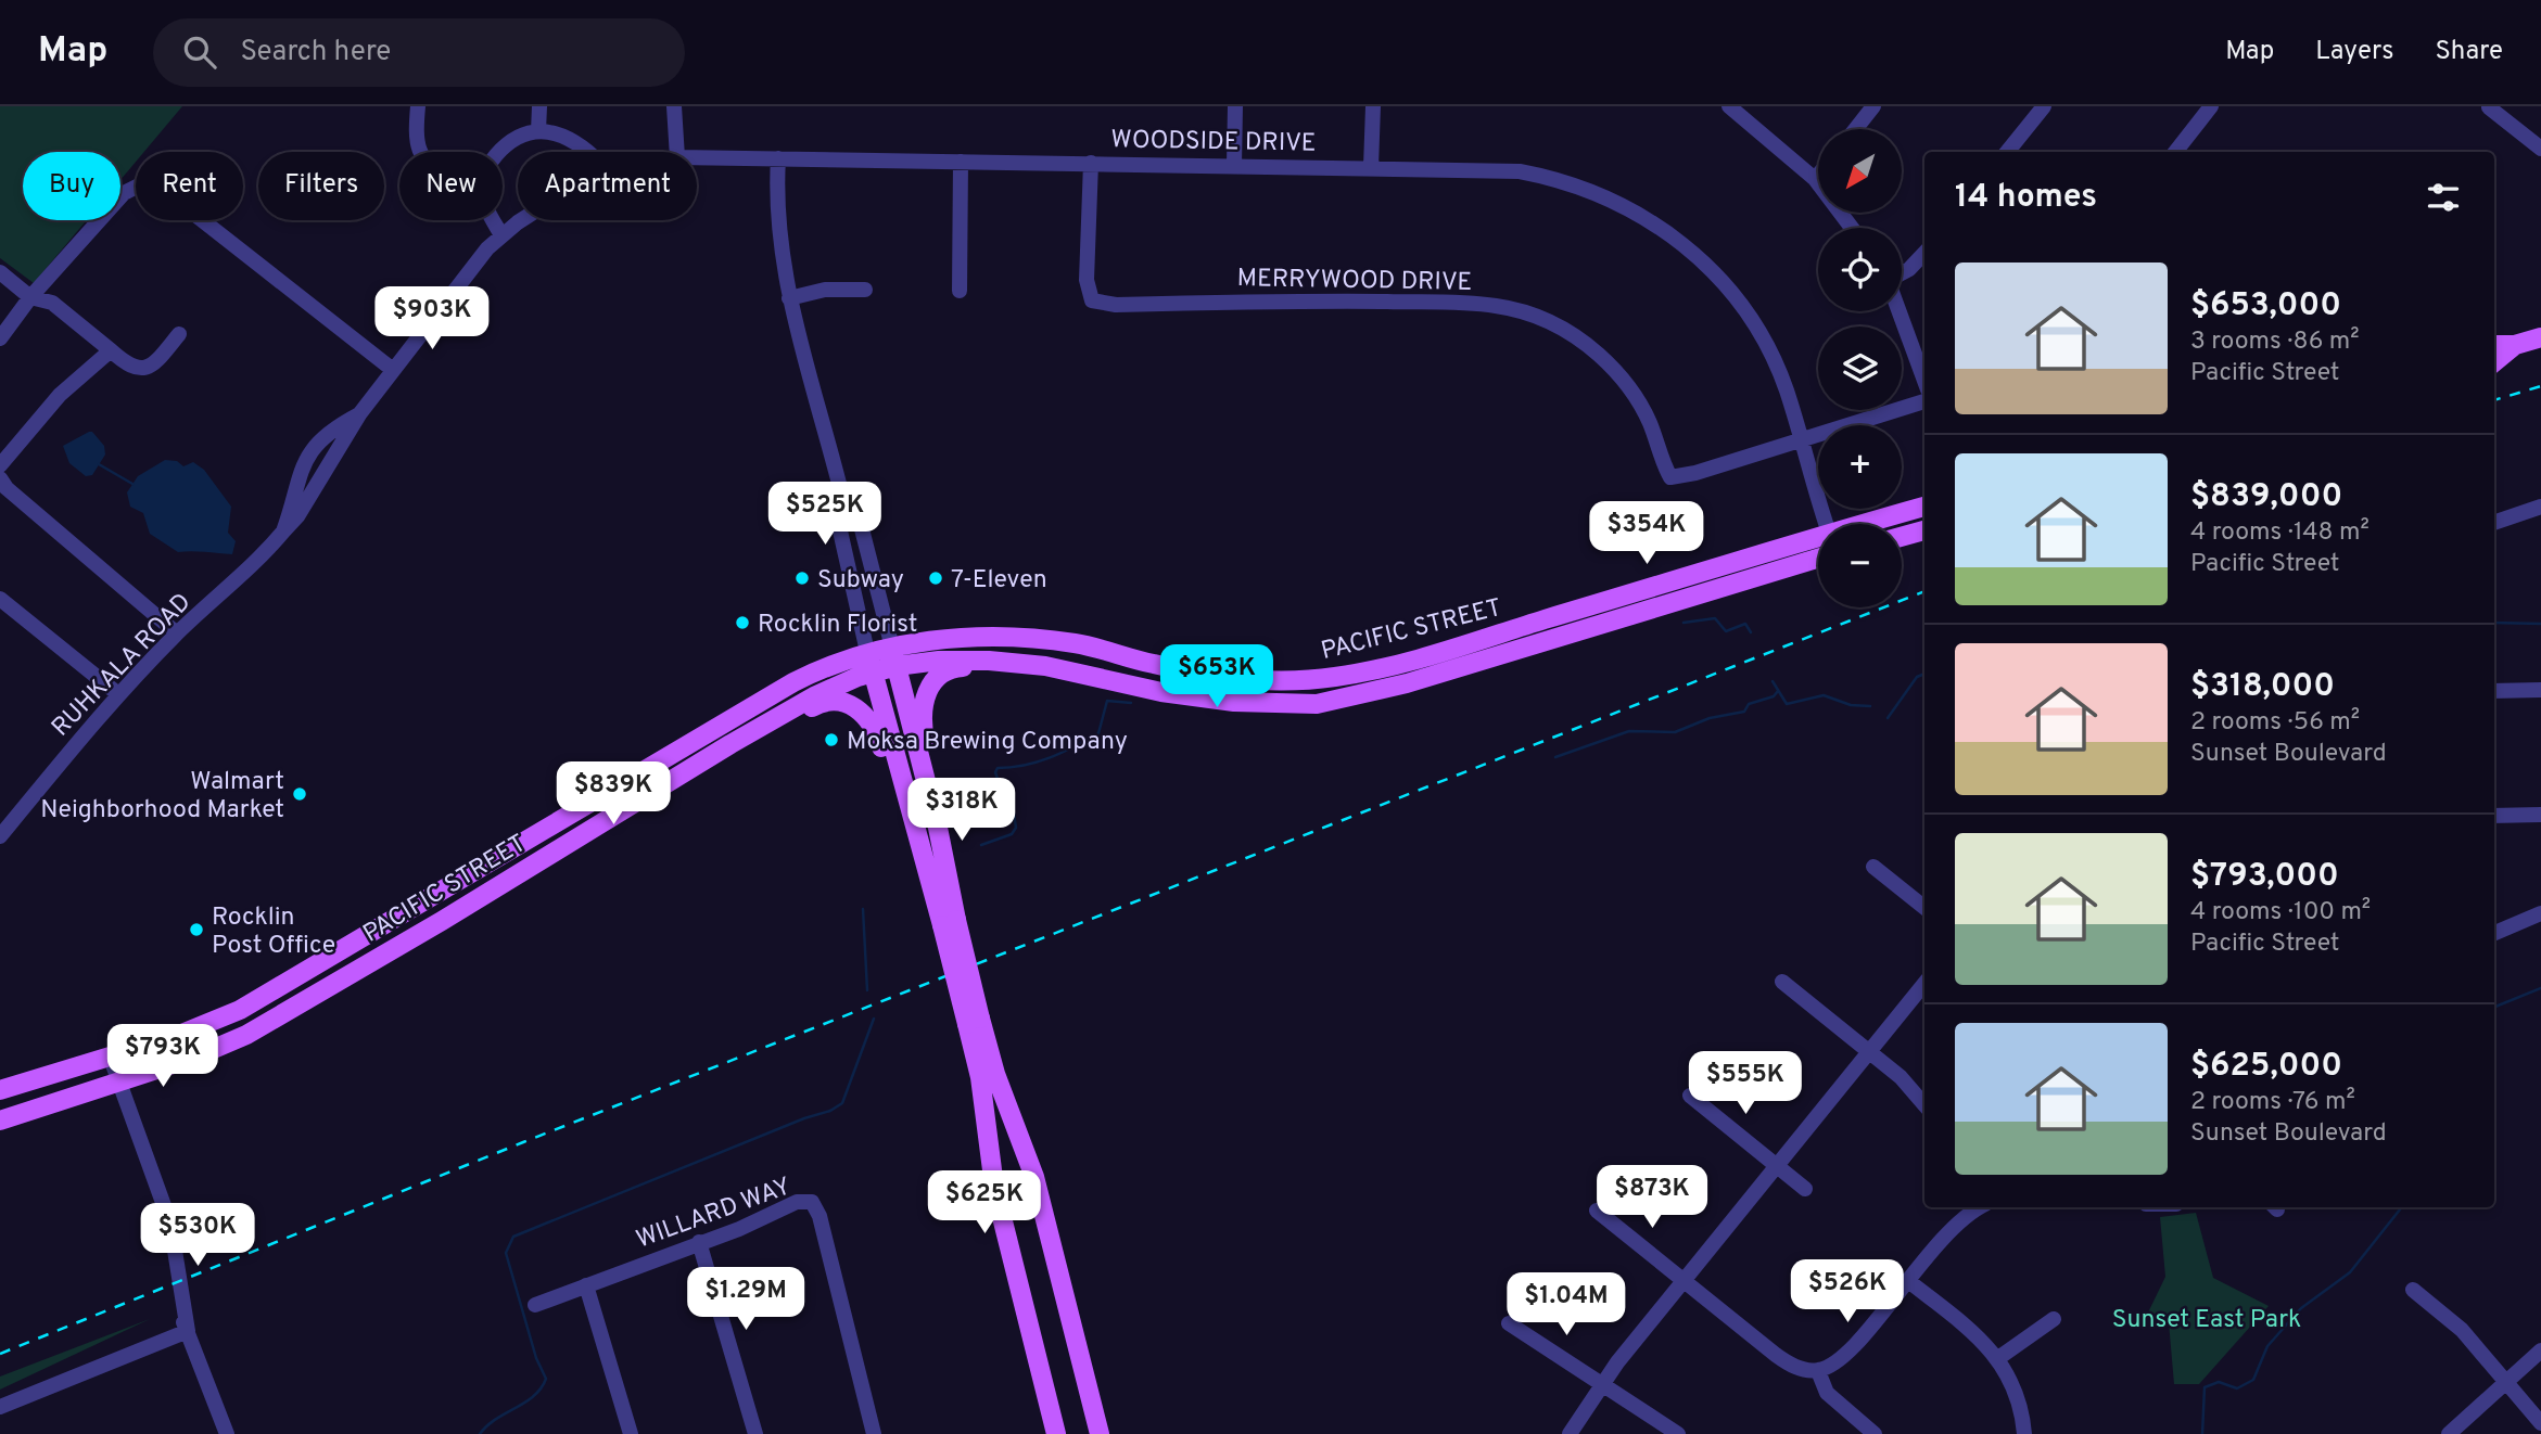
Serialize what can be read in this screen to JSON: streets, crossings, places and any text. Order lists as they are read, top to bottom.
{
  "streets": {
    "main road": ["PACIFIC STREET"],
    "street": [
      "WOODSIDE DRIVE",
      "MERRYWOOD DRIVE",
      "RUHKALA ROAD",
      "WILLARD WAY"
    ]
  },
  "crossings": [
    ["WOODSIDE DRIVE", "MERRYWOOD DRIVE"],
    ["WOODSIDE DRIVE", "RUHKALA ROAD"]
  ],
  "parks": ["Sunset East Park"],
  "places": [
    "Subway",
    "7-Eleven",
    "Rocklin Florist",
    "Moksa Brewing Company",
    "Walmart Neighborhood Market",
    "Rocklin Post Office"
  ],
  "north": "bottom left",
  "page": {
    "header": "Map",
    "search": "Search here",
    "nav": ["Map", "Layers", "Share"],
    "map_buttons": ["+", "−"],
    "chip": [
      "Buy",
      "Rent",
      "Filters",
      "New",
      "Apartment"
    ],
    "heading": "14 homes",
    "list": [
      {
        "name": "$653,000",
        "note": "3 rooms · 86 m² · Pacific Street"
      },
      {
        "name": "$839,000",
        "note": "4 rooms · 148 m² · Pacific Street"
      },
      {
        "name": "$318,000",
        "note": "2 rooms · 56 m² · Sunset Boulevard"
      },
      {
        "name": "$793,000",
        "note": "4 rooms · 100 m² · Pacific Street"
      },
      {
        "name": "$625,000",
        "note": "2 rooms · 76 m² · Sunset Boulevard"
      }
    ],
    "price": [
      "$903K",
      "$525K",
      "$354K",
      "$653K",
      "$839K",
      "$318K",
      "$793K",
      "$555K",
      "$873K",
      "$625K",
      "$530K",
      "$526K",
      "$1.29M",
      "$1.04M"
    ]
  }
}
